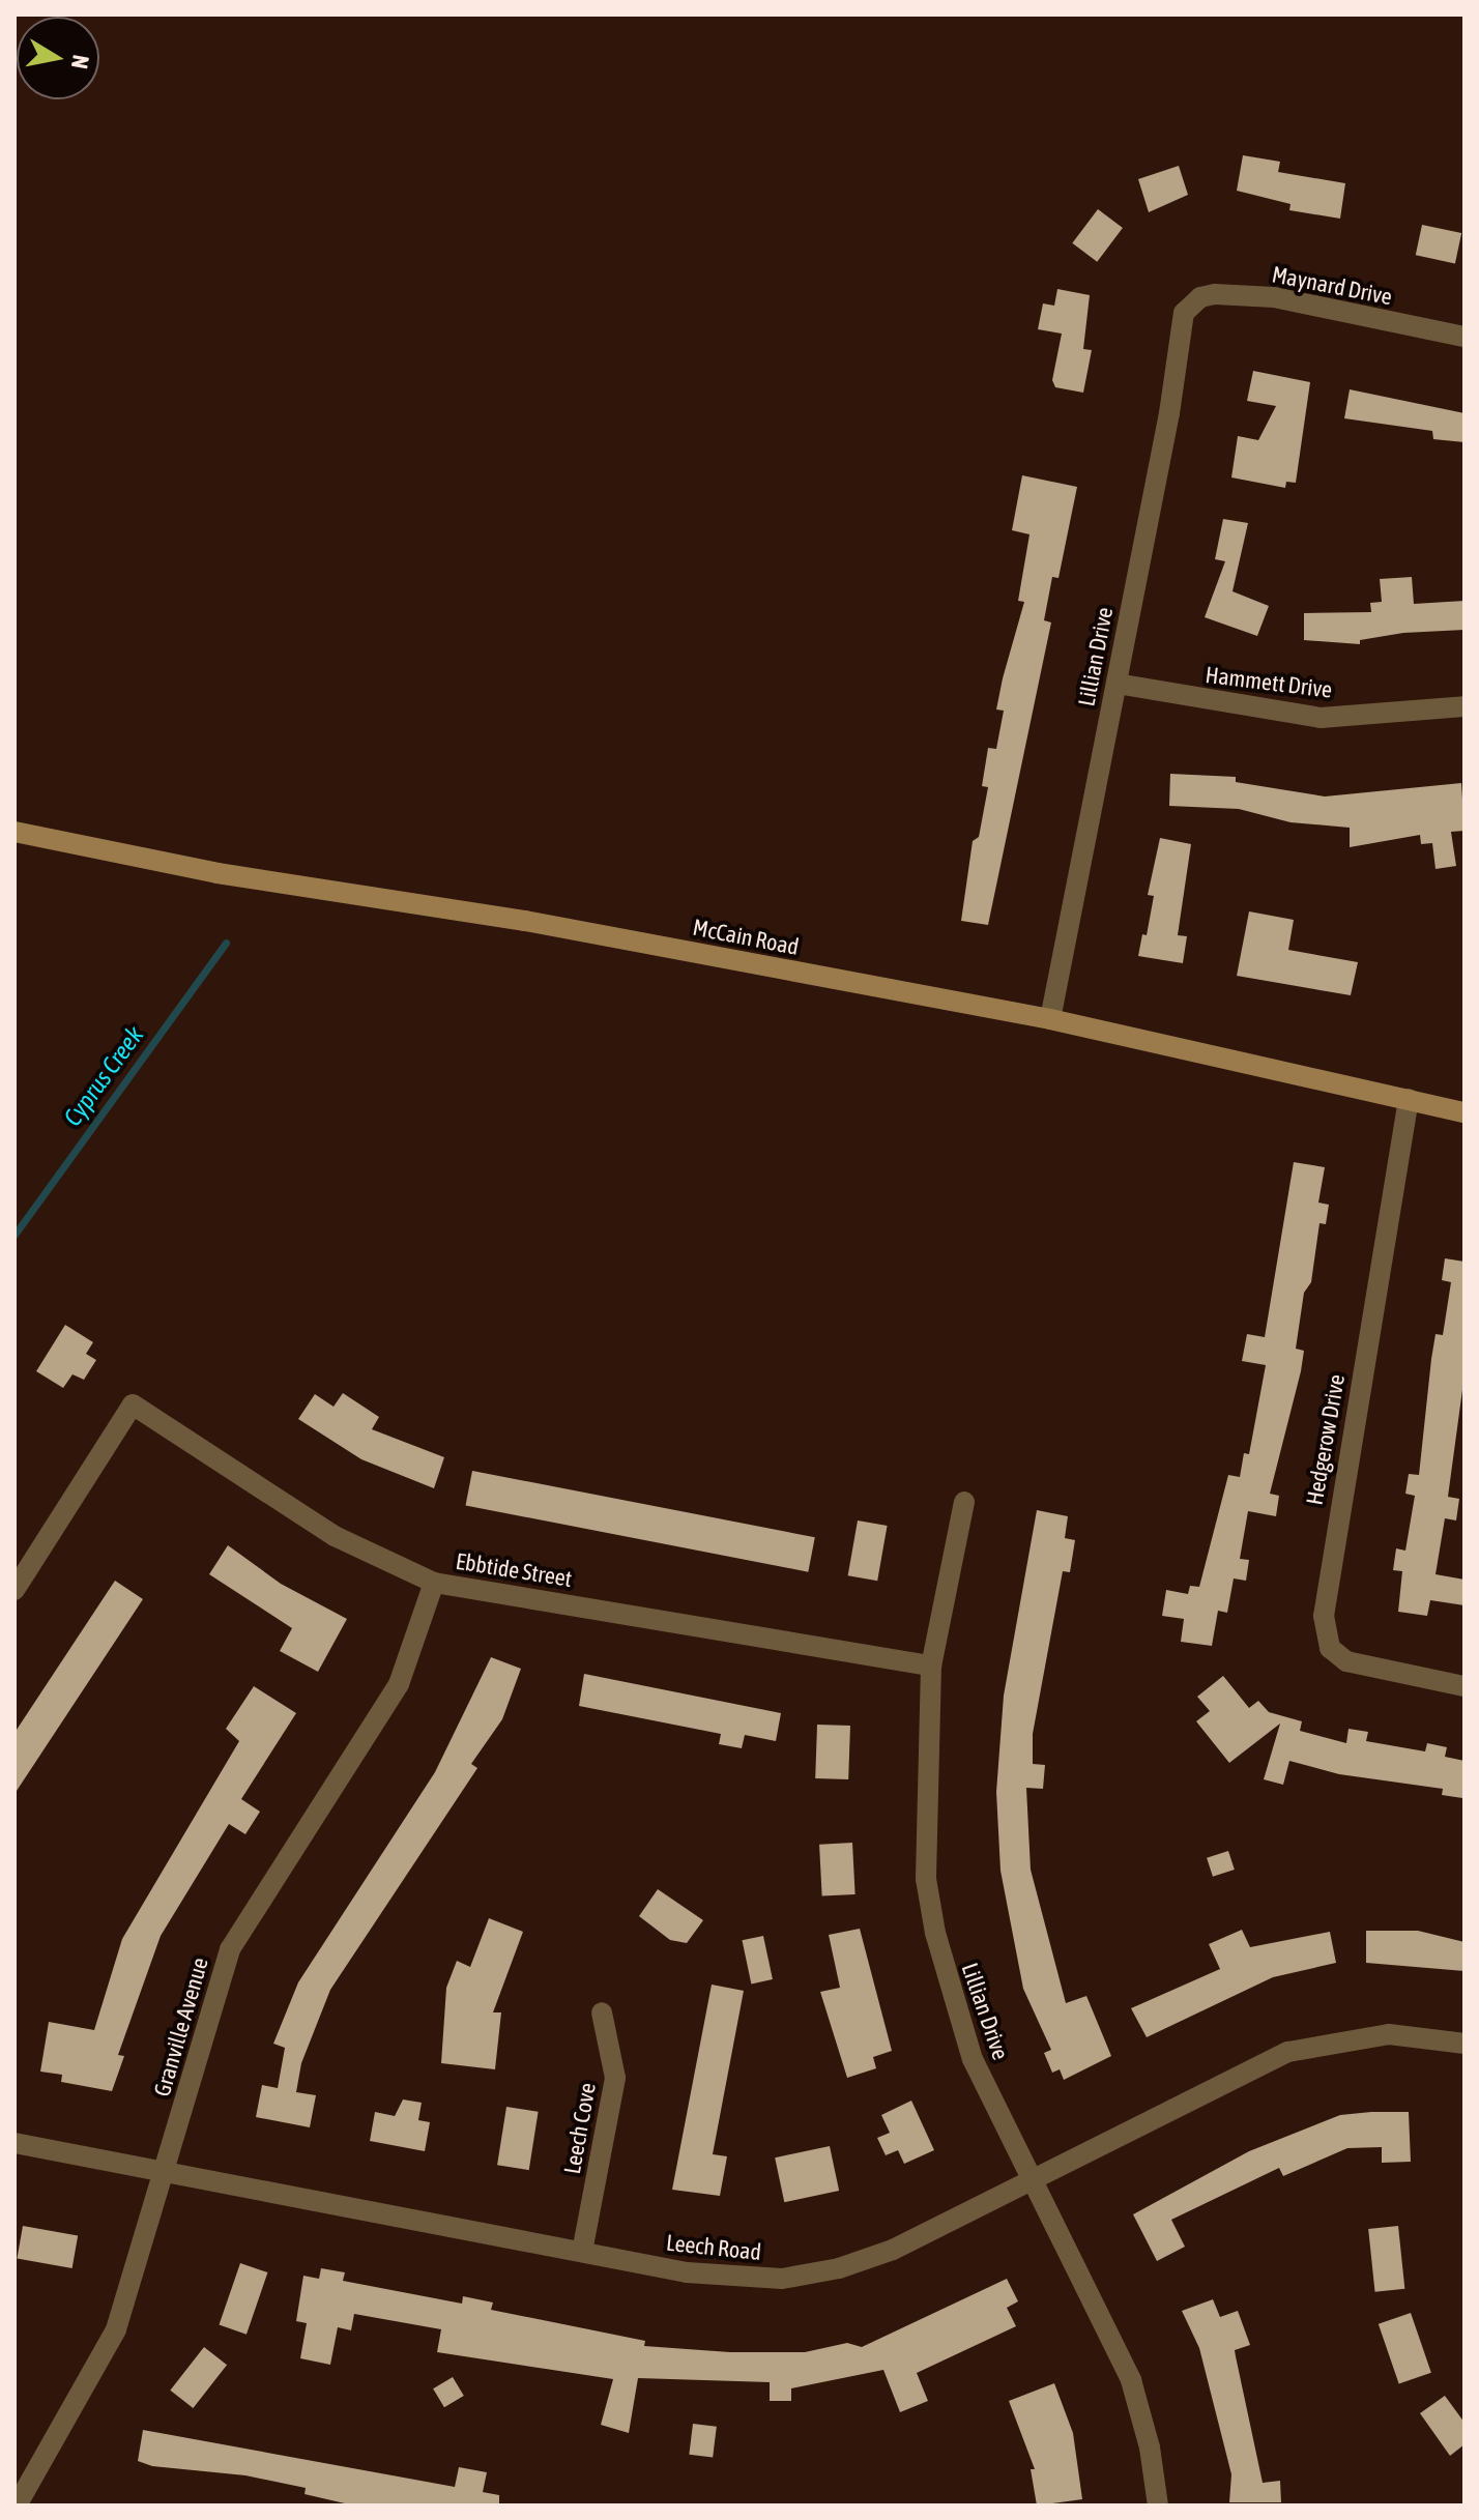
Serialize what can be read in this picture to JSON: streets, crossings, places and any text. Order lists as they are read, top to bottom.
{
  "streets": {
    "street": [
      "Maynard Drive",
      "Lillian Drive",
      "Hammett Drive",
      "McCain Road",
      "Hedgerow Drive",
      "Ebbtide Street",
      "Granville Avenue",
      "Leech Cove",
      "Leech Road"
    ]
  },
  "crossings": [
    ["Maynard Drive", "Lillian Drive"],
    ["Lillian Drive", "Hammett Drive"],
    ["Lillian Drive", "McCain Road"],
    ["Lillian Drive", "Ebbtide Street"],
    ["Lillian Drive", "Leech Road"],
    ["McCain Road", "Hedgerow Drive"],
    ["Ebbtide Street", "Granville Avenue"],
    ["Granville Avenue", "Leech Road"],
    ["Leech Cove", "Leech Road"]
  ],
  "water": ["Cyprus Creek"],
  "north": "right"
}
